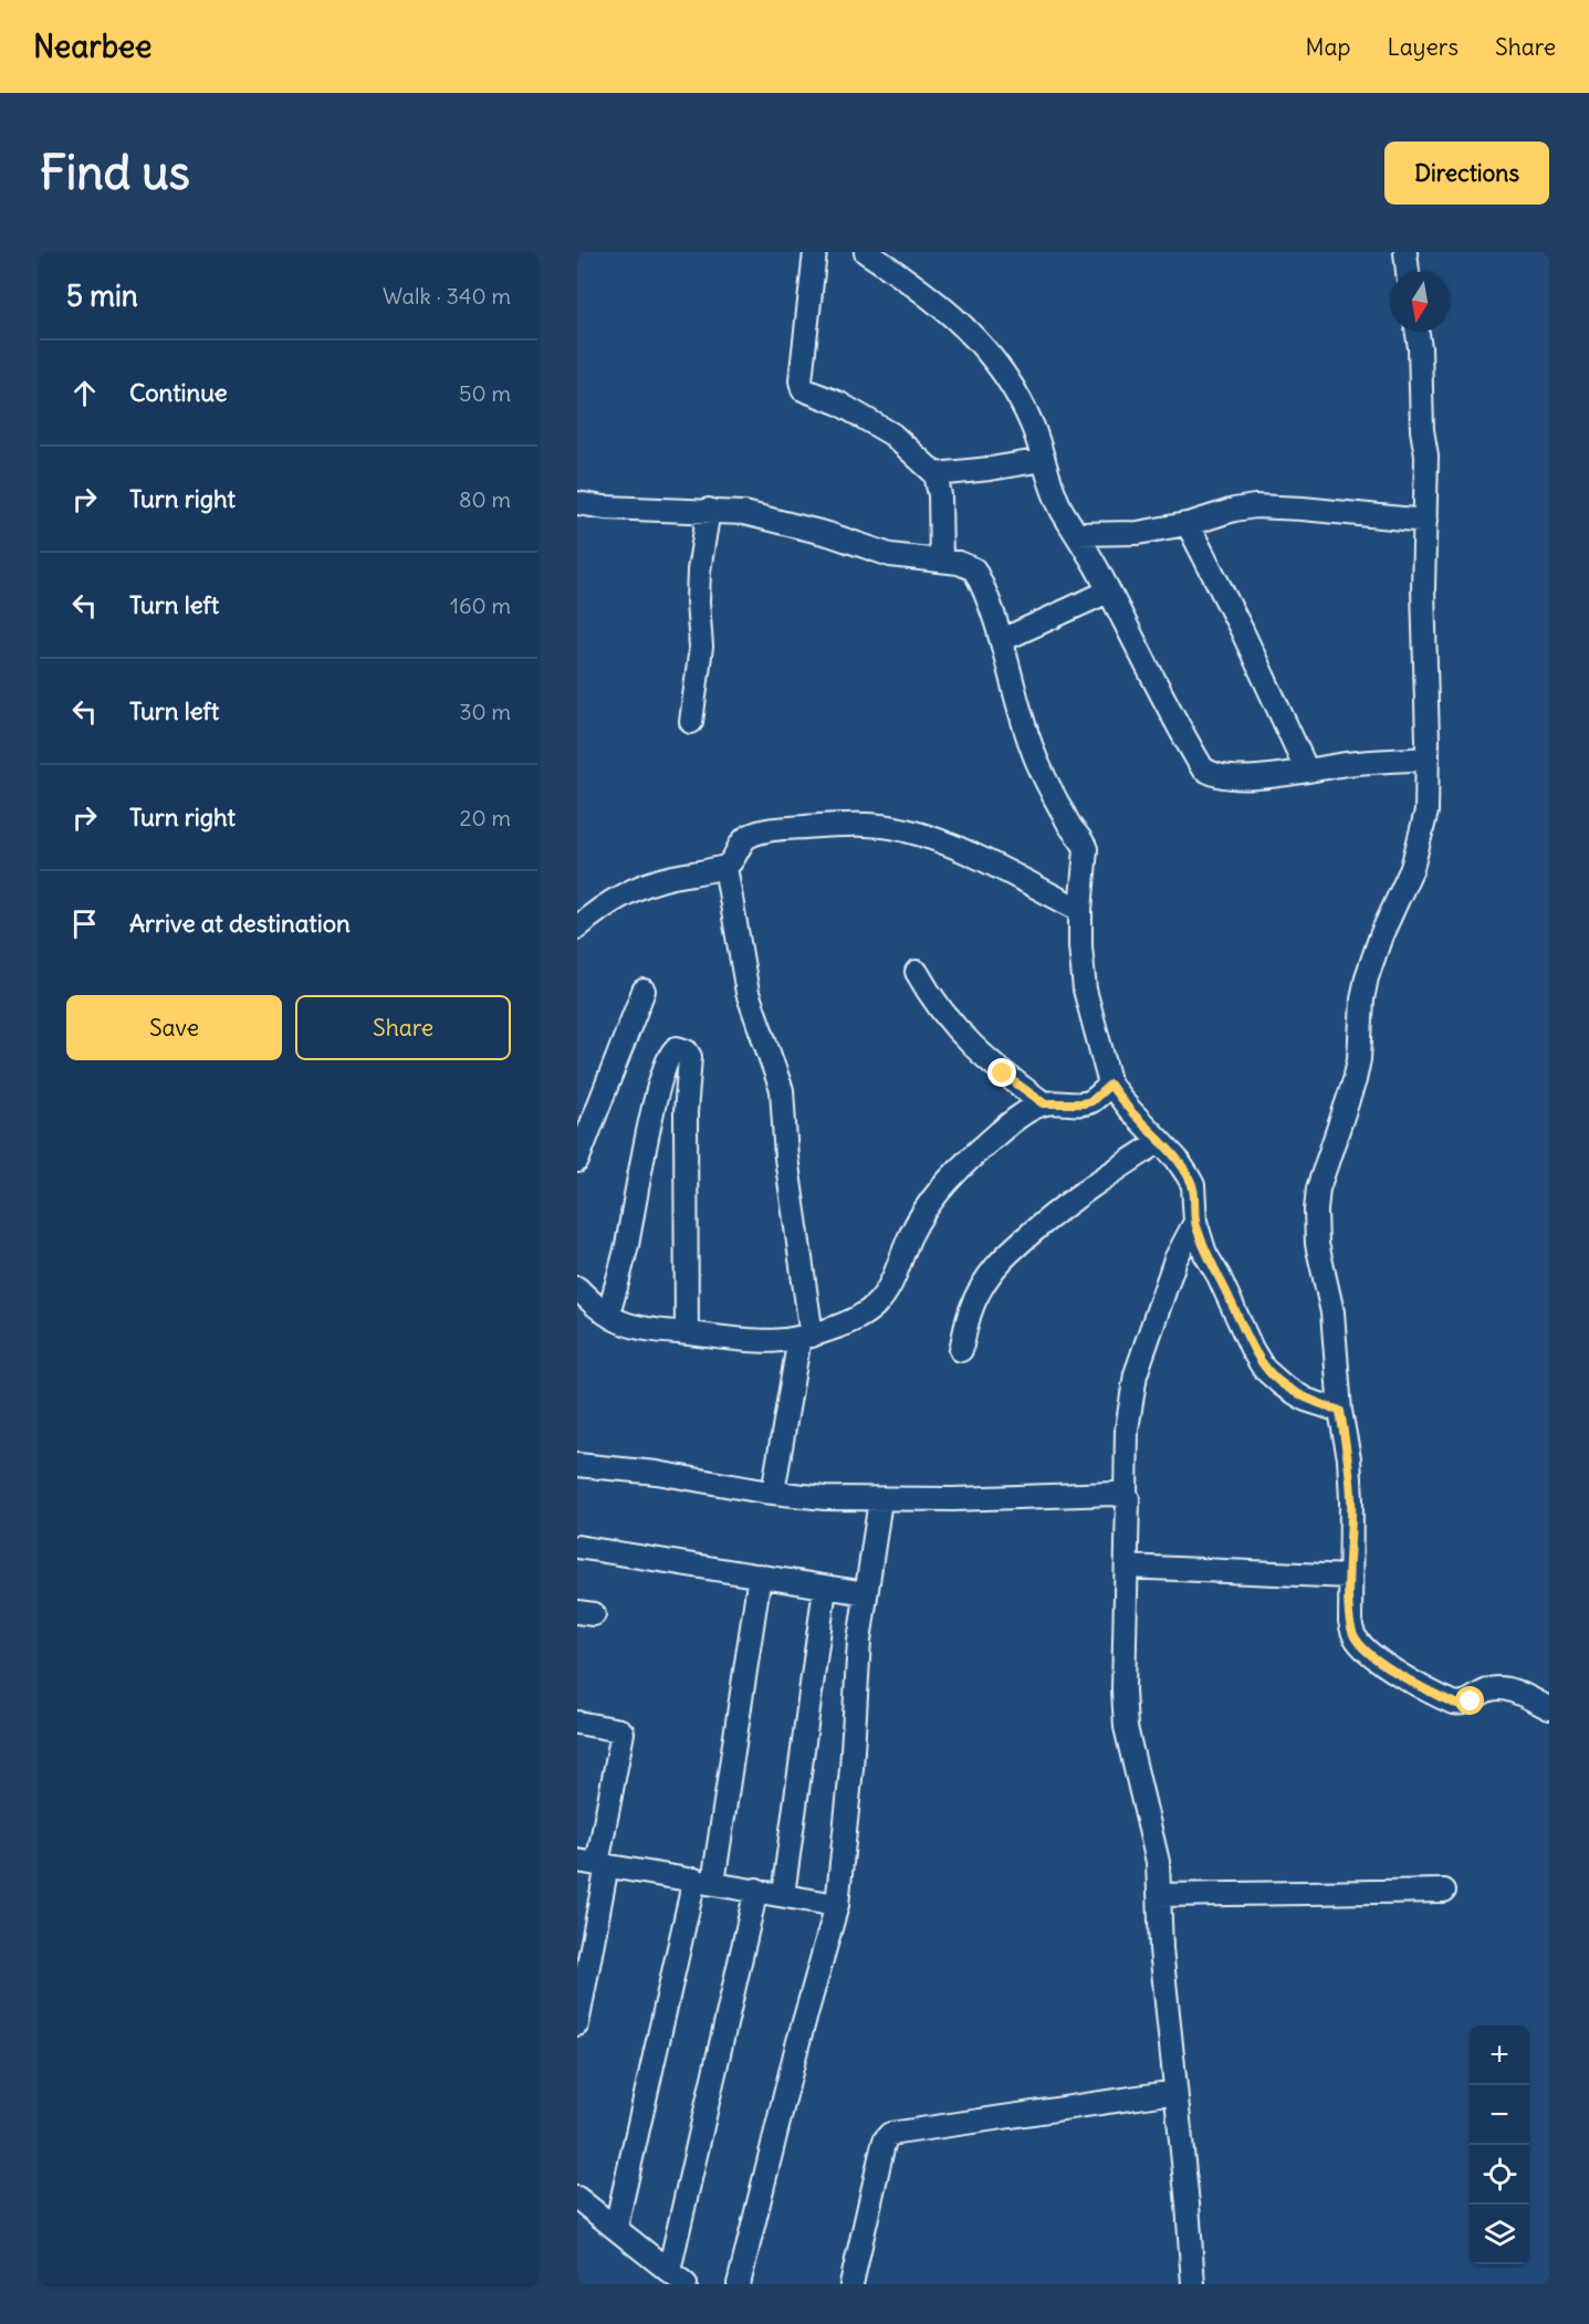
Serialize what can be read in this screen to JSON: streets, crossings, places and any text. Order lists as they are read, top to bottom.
{
  "north": "bottom",
  "page": {
    "header": "Nearbee",
    "nav": ["Map", "Layers", "Share"],
    "buttons": [
      "Directions",
      ["Save", "Share"]
    ],
    "title": "Find us",
    "heading": ["5 min", "Walk · 340 m"],
    "list": [
      ["Continue", "50 m"],
      ["Turn right", "80 m"],
      ["Turn left", "160 m"],
      ["Turn left", "30 m"],
      ["Turn right", "20 m"],
      "Arrive at destination"
    ],
    "map_buttons": ["+", "−"]
  }
}
